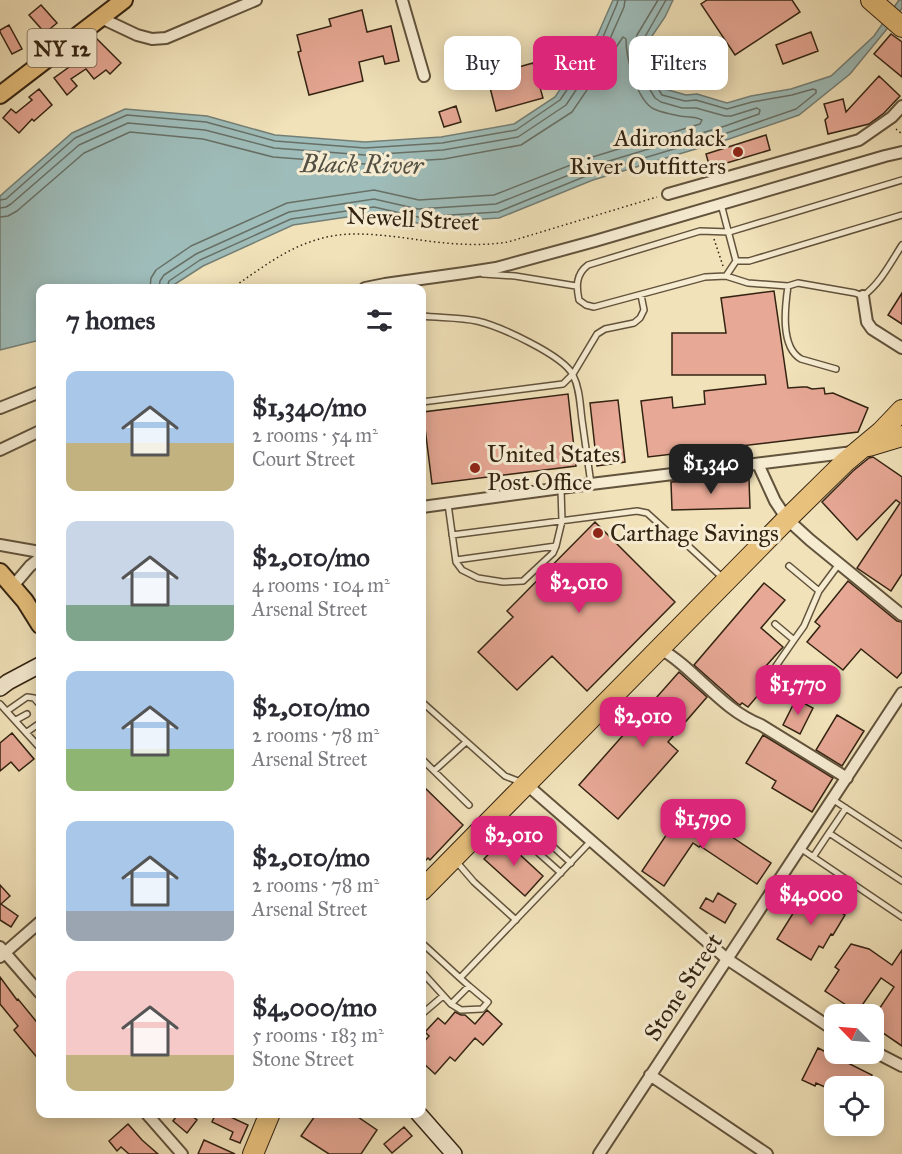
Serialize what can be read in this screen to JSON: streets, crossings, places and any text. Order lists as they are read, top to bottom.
{
  "streets": {
    "main road": ["NY 12"],
    "street": ["Stone Street"],
    "path": ["Newell Street"]
  },
  "water": ["Black River"],
  "places": ["Adirondack River Outfitters", "United States Post Office", "Carthage Savings"],
  "north": "top left",
  "page": {
    "chip": ["Buy", "Rent", "Filters"],
    "heading": "7 homes",
    "list": [
      {
        "name": "$1,340/mo",
        "note": "2 rooms · 54 m² · Court Street"
      },
      {
        "name": "$2,010/mo",
        "note": "4 rooms · 104 m² · Arsenal Street"
      },
      {
        "name": "$2,010/mo",
        "note": "2 rooms · 78 m² · Arsenal Street"
      },
      {
        "name": "$2,010/mo",
        "note": "2 rooms · 78 m² · Arsenal Street"
      },
      {
        "name": "$4,000/mo",
        "note": "5 rooms · 183 m² · Stone Street"
      }
    ],
    "price": [
      "$1,340",
      "$2,010",
      "$1,770",
      "$2,010",
      "$1,790",
      "$2,010",
      "$4,000"
    ]
  }
}
